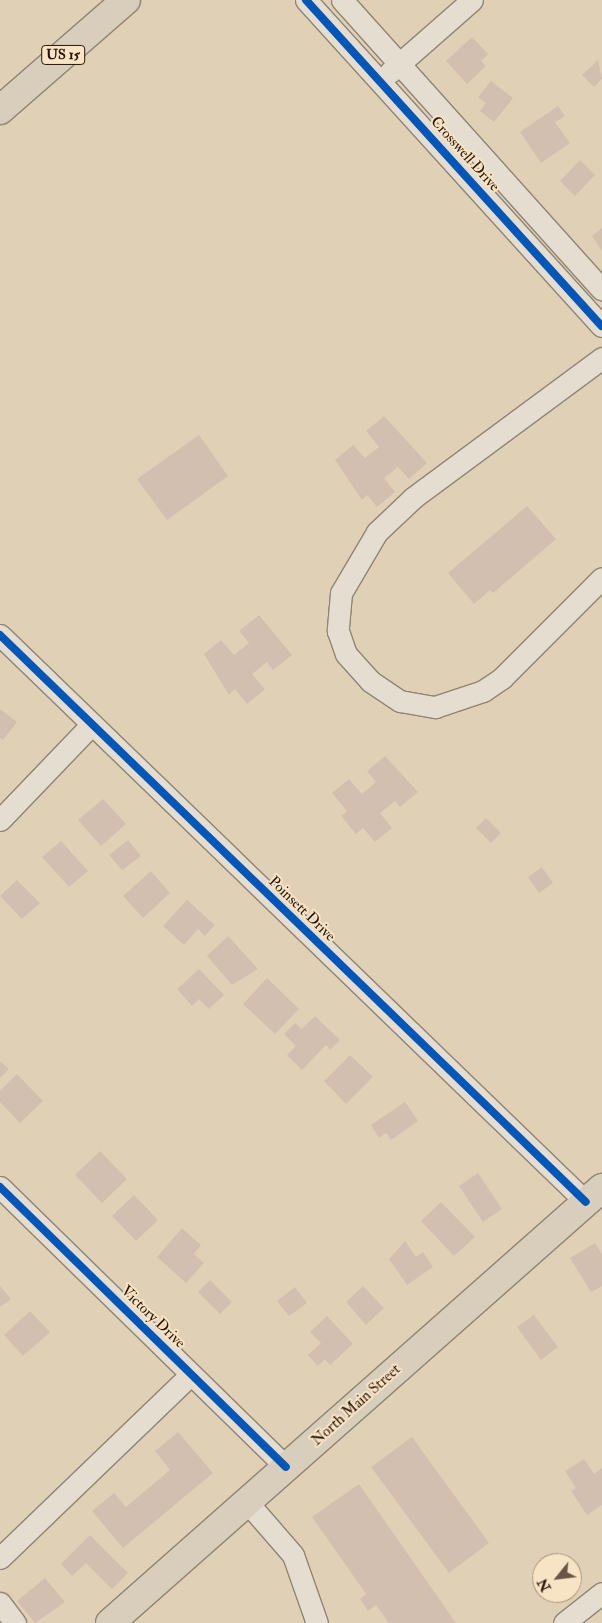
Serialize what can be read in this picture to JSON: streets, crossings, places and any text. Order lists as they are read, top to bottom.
{
  "streets": {
    "main road": ["US 15", "North Main Street"],
    "street": ["Crosswell Drive", "Poinsett Drive", "Victory Drive"]
  },
  "crossings": [
    ["Poinsett Drive", "North Main Street"],
    ["Victory Drive", "North Main Street"]
  ],
  "north": "bottom left"
}
